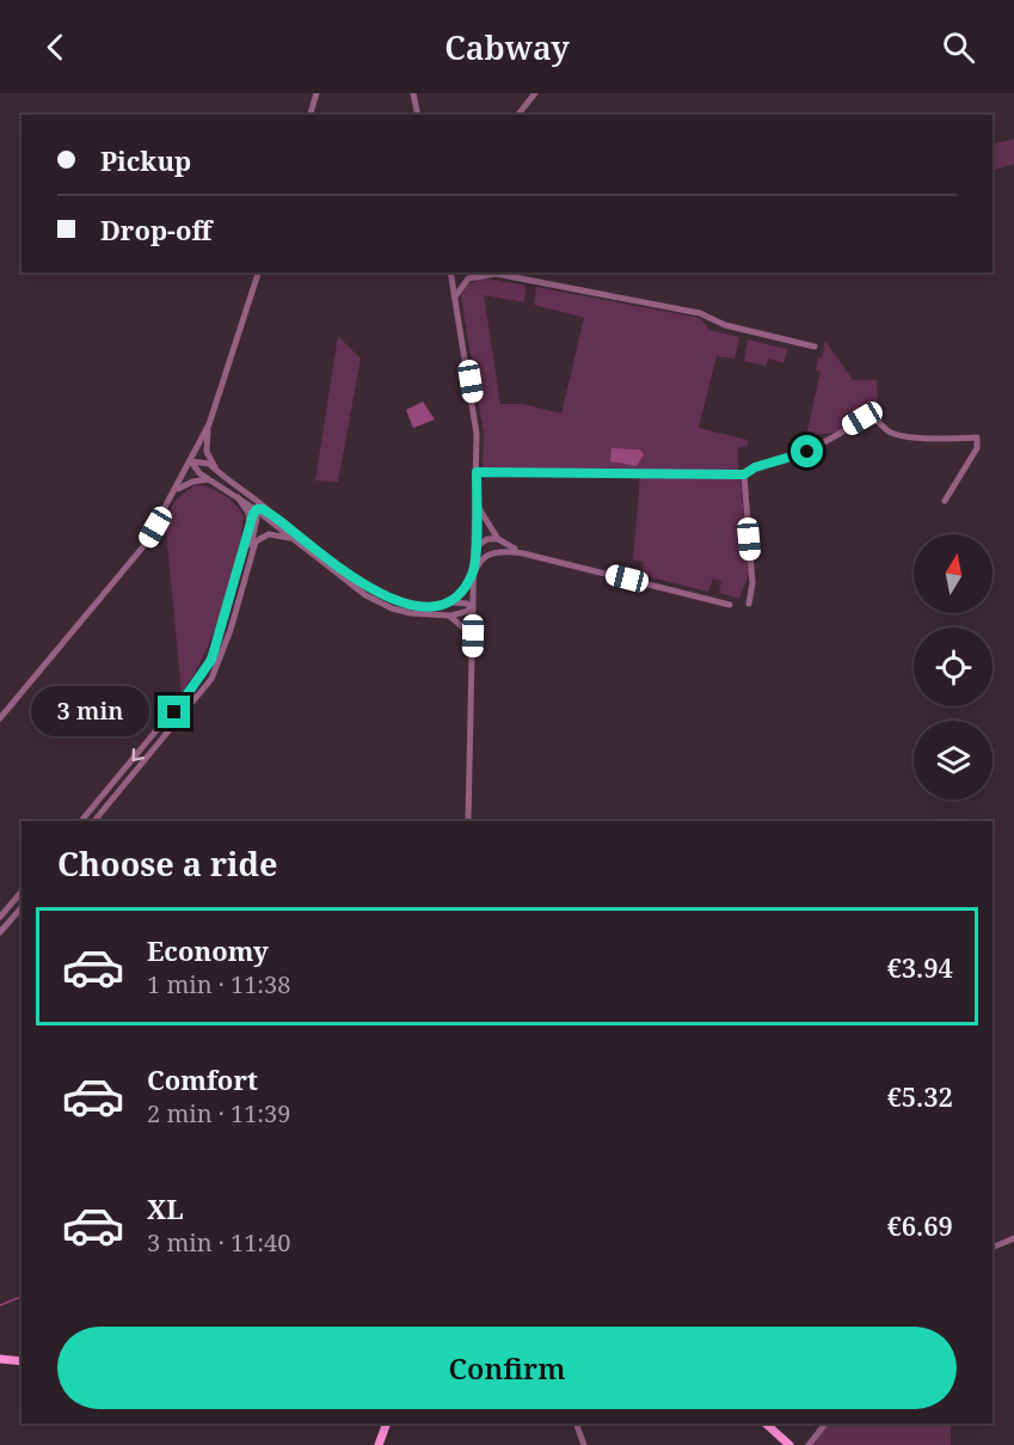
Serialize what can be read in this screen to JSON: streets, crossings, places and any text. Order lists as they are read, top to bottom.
{
  "north": "top",
  "page": {
    "header": "Cabway",
    "banner": ["Pickup", "Drop-off"],
    "bubble": "3 min",
    "heading": "Choose a ride",
    "list": [
      {
        "name": "Economy",
        "note": "1 min · 11:38",
        "value": "€3.94"
      },
      {
        "name": "Comfort",
        "note": "2 min · 11:39",
        "value": "€5.32"
      },
      {
        "name": "XL",
        "note": "3 min · 11:40",
        "value": "€6.69"
      }
    ],
    "buttons": "Confirm"
  }
}
